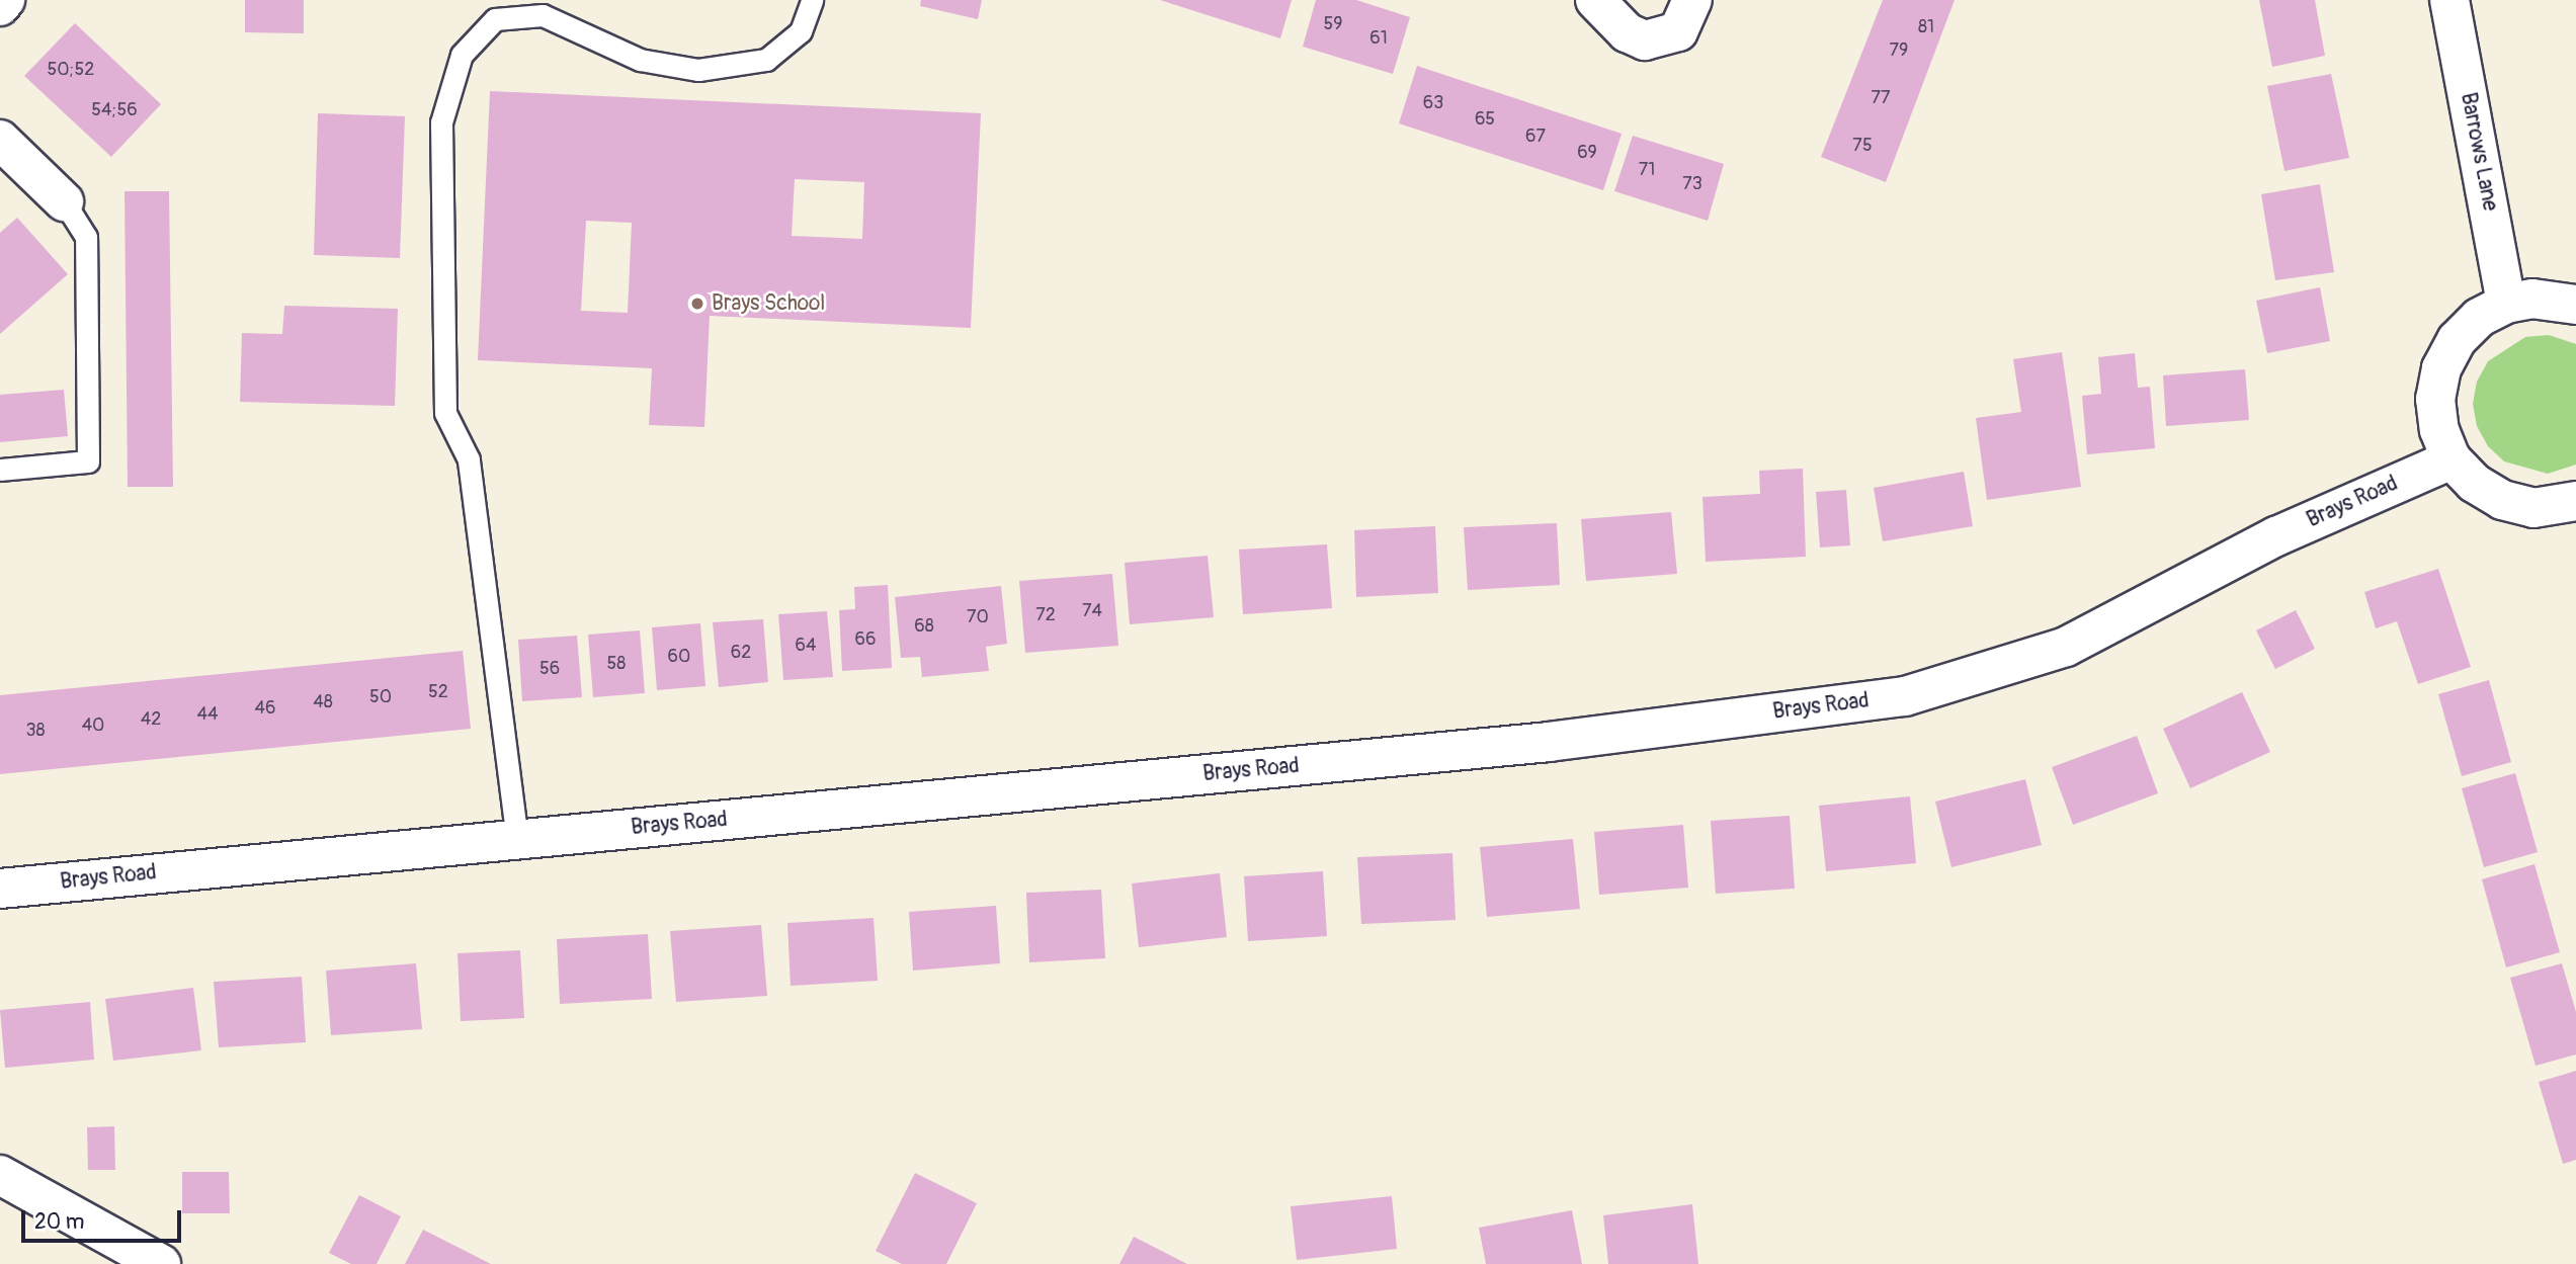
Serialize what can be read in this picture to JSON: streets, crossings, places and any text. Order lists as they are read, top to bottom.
{
  "streets": {
    "street": ["Barrows Lane", "Brays Road"]
  },
  "places": ["Brays School"],
  "house_numbers": [
    "59",
    "81",
    "61",
    "79",
    "50;52",
    "77",
    "63",
    "54;56",
    "65",
    "67",
    "75",
    "69",
    "71",
    "73",
    "74",
    "72",
    "70",
    "68",
    "66",
    "64",
    "62",
    "60",
    "58",
    "56",
    "52",
    "50",
    "48",
    "46",
    "44",
    "42",
    "40",
    "38"
  ],
  "scale_bar": "20 m"
}
